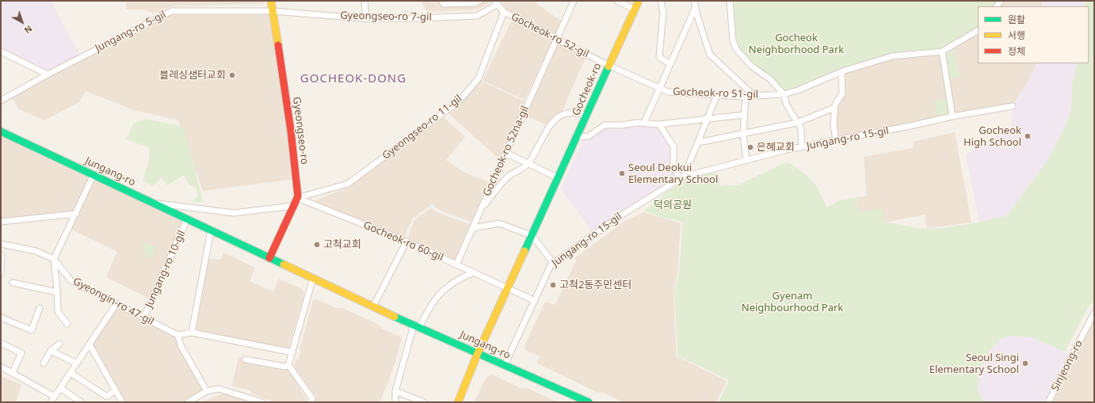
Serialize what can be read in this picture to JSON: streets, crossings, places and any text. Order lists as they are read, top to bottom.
{
  "streets": {
    "main road": ["Gocheok-ro", "Gyeongseo-ro", "Jungang-ro"],
    "street": [
      "Gyeongseo-ro 7-gil",
      "Jungang-ro 5-gil",
      "Gocheok-ro 52-gil",
      "Gocheok-ro 51-gil",
      "Gyeongseo-ro 11-gil",
      "Jungang-ro 15-gil",
      "Gocheok-ro 52na-gil",
      "Gocheok-ro 60-gil",
      "Jungang-ro 10-gil",
      "Gyeongin-ro 47-gil",
      "Sinjeong-ro"
    ]
  },
  "crossings": [
    ["Gyeongseo-ro 7-gil", "Jungang-ro 5-gil"],
    ["Gyeongseo-ro 7-gil", "Gocheok-ro 52-gil"],
    ["Gyeongseo-ro 7-gil", "Gyeongseo-ro"],
    ["Jungang-ro 5-gil", "Gyeongseo-ro"],
    ["Gocheok-ro 52-gil", "Gocheok-ro"],
    ["Gocheok-ro 52-gil", "Gocheok-ro 51-gil"],
    ["Gocheok-ro 52-gil", "Gyeongseo-ro 11-gil"],
    ["Gocheok-ro 52-gil", "Gocheok-ro 52na-gil"],
    ["Gocheok-ro", "Gocheok-ro 51-gil"],
    ["Gocheok-ro", "Jungang-ro"],
    ["Gocheok-ro", "Gocheok-ro 60-gil"],
    ["Gyeongseo-ro 11-gil", "Gyeongseo-ro"],
    ["Gyeongseo-ro 11-gil", "Gocheok-ro 60-gil"],
    ["Gyeongseo-ro", "Gocheok-ro 60-gil"],
    ["Jungang-ro 15-gil", "Jungang-ro"],
    ["Gocheok-ro 52na-gil", "Gocheok-ro 60-gil"],
    ["Jungang-ro", "Jungang-ro 10-gil"],
    ["Jungang-ro 10-gil", "Gyeongin-ro 47-gil"]
  ],
  "districts": ["GOCHEOK-DONG"],
  "parks": ["Gocheok Neighborhood Park", "덕의공원", "Gyenam Neighbourhood Park"],
  "places": [
    "블레싱샘터교회",
    "Gocheok High School",
    "은혜교회",
    "Seoul Deokui Elementary School",
    "고척교회",
    "고척2동주민센터",
    "Seoul Singi Elementary School"
  ],
  "legend": ["원활", "서행", "정체"],
  "north": "bottom right"
}
